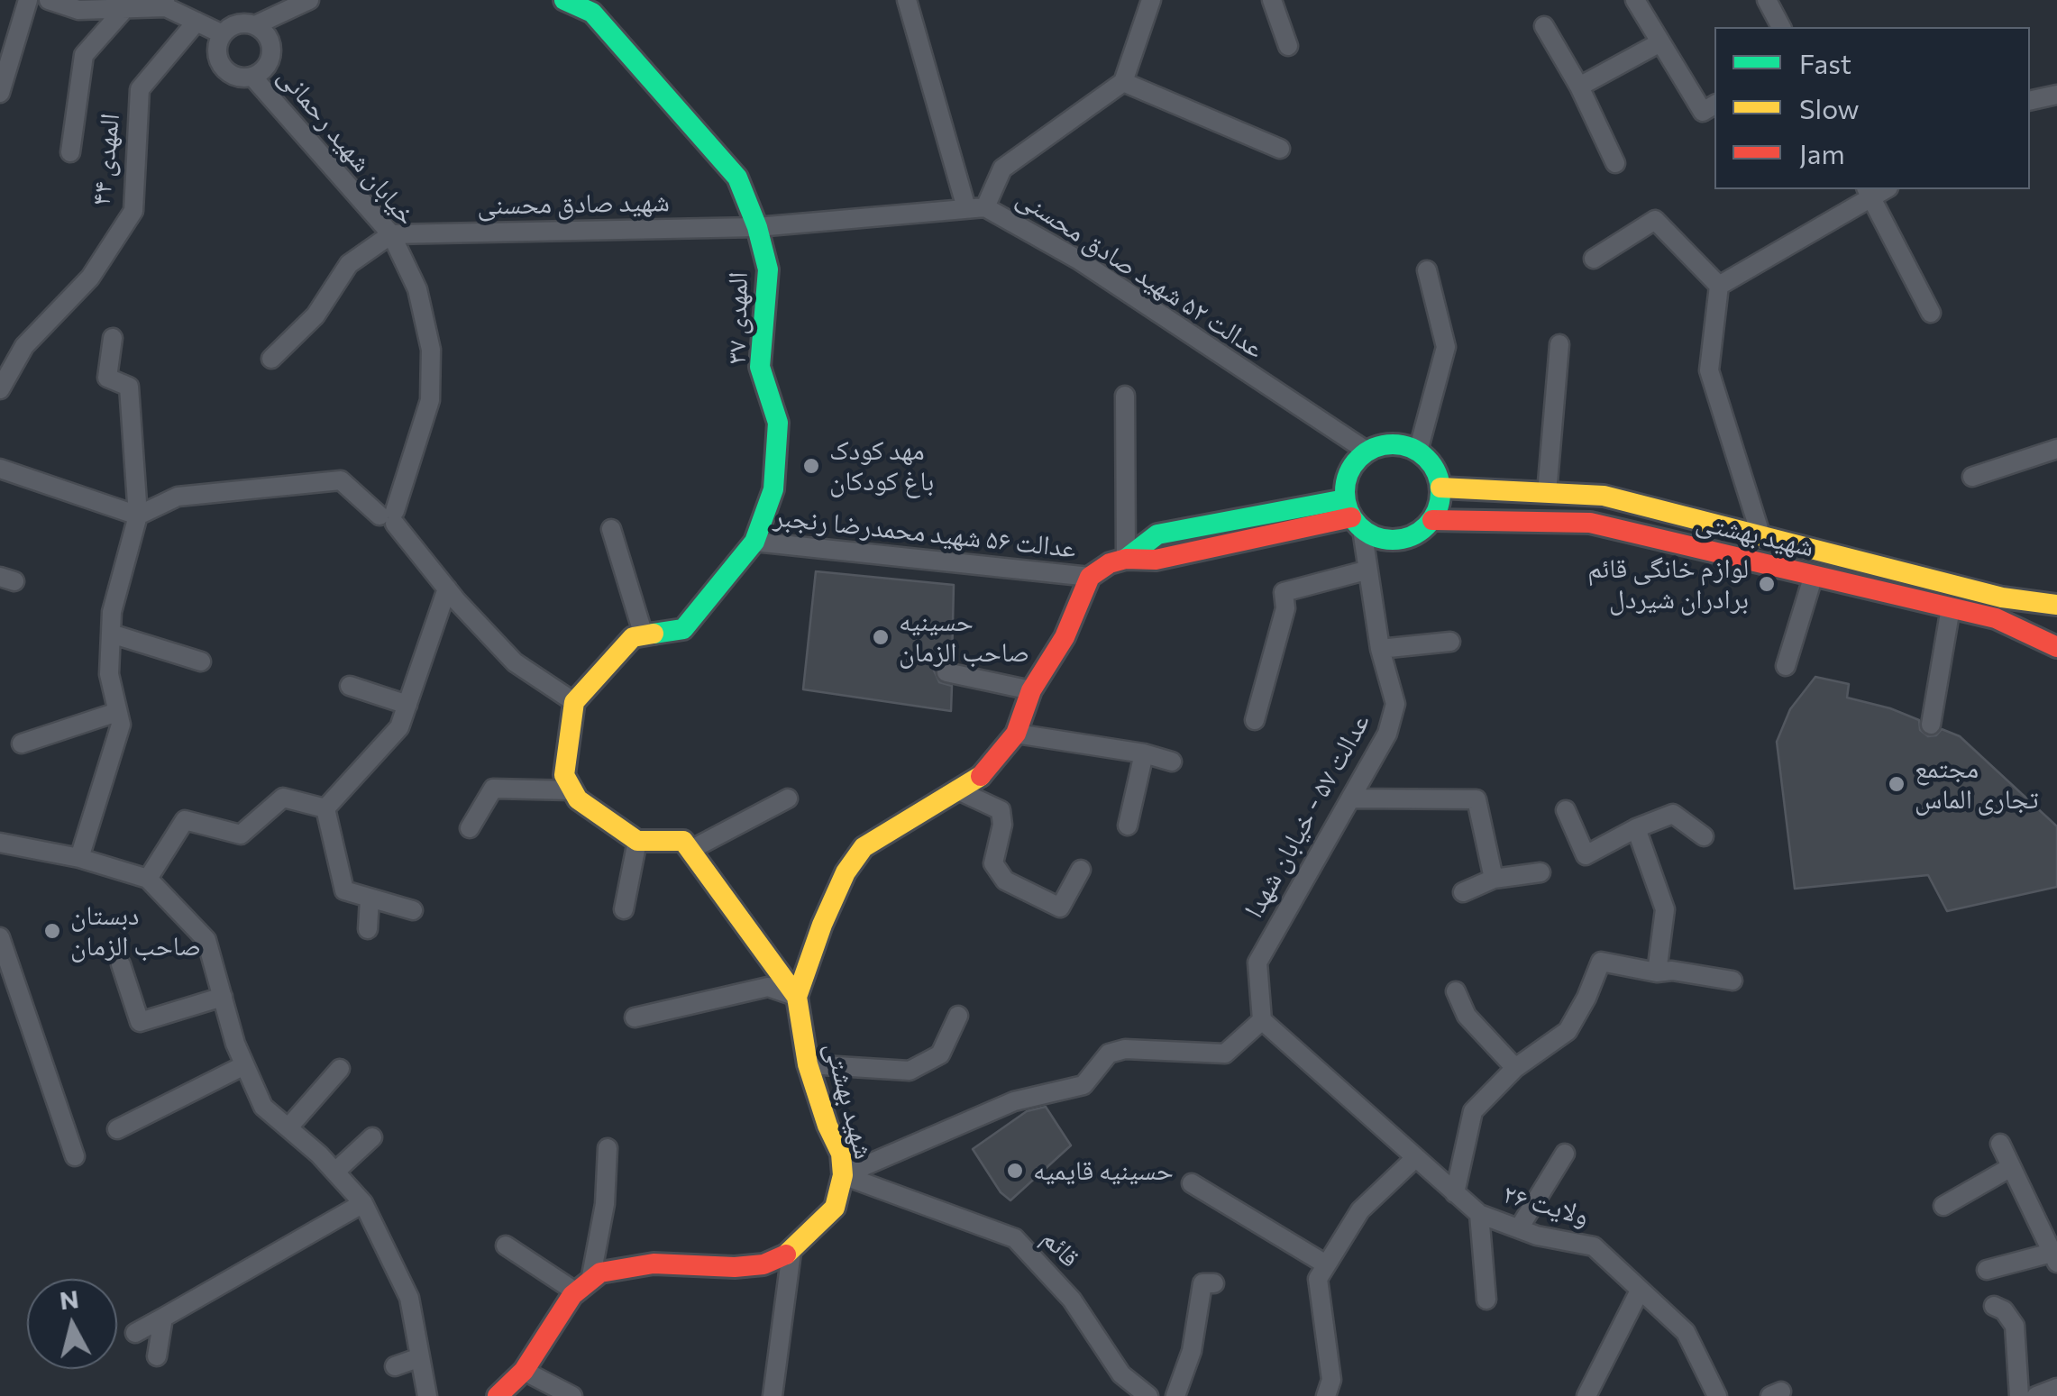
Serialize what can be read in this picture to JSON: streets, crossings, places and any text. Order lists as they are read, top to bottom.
{
  "streets": {
    "main road": ["المهدی ۳۷", "شهید بهشتی"],
    "street": [
      "خیابان شهید رحمانی",
      "المهدی ۴۴",
      "شهید صادق محسنی",
      "عدالت ۵۲ شهید صادق محسنی",
      "عدالت ۵۶ شهید محمدرضا رنجبر",
      "عدالت ۵۷ - خیابان شهدا",
      "ولایت ۲۶",
      "قائم"
    ]
  },
  "crossings": [
    ["خیابان شهید رحمانی", "شهید صادق محسنی"],
    ["شهید صادق محسنی", "المهدی ۳۷"],
    ["عدالت ۵۲ شهید صادق محسنی", "شهید بهشتی"],
    ["عدالت ۵۲ شهید صادق محسنی", "عدالت ۵۷ - خیابان شهدا"],
    ["المهدی ۳۷", "عدالت ۵۶ شهید محمدرضا رنجبر"],
    ["عدالت ۵۶ شهید محمدرضا رنجبر", "شهید بهشتی"],
    ["شهید بهشتی", "عدالت ۵۷ - خیابان شهدا"],
    ["شهید بهشتی", "قائم"],
    ["عدالت ۵۷ - خیابان شهدا", "ولایت ۲۶"]
  ],
  "places": [
    "مهد کودک باغ کودکان",
    "لوازم خانگی قائم برادران شیردل",
    "حسینیه صاحب الزمان",
    "مجتمع تجاری الماس",
    "دبستان صاحب الزمان",
    "حسینیه قایمیه"
  ],
  "legend": ["Fast", "Slow", "Jam"],
  "north": "top"
}
